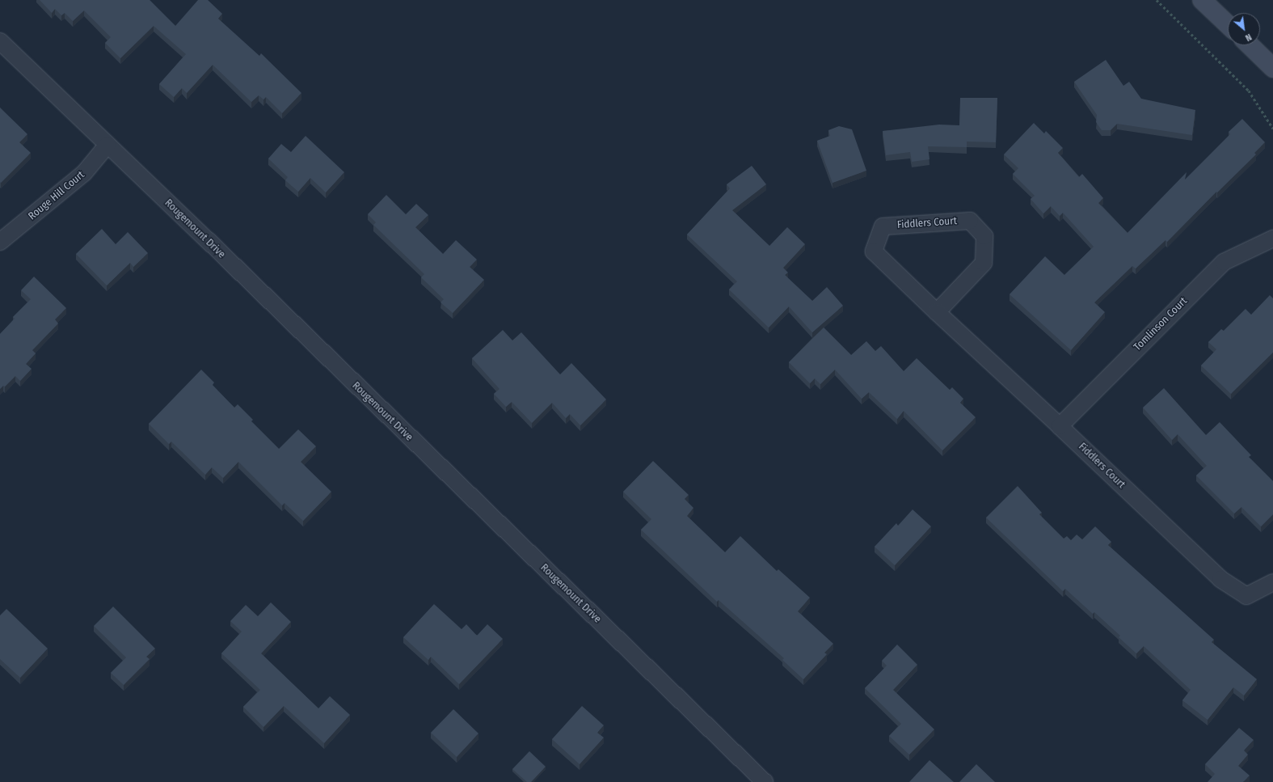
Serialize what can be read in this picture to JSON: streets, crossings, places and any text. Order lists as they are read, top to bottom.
{
  "streets": {
    "street": [
      "Rouge Hill Court",
      "Fiddlers Court",
      "Rougemount Drive",
      "Tomlinson Court"
    ]
  },
  "crossings": [
    ["Rouge Hill Court", "Rougemount Drive"],
    ["Fiddlers Court", "Tomlinson Court"]
  ],
  "north": "bottom right"
}
